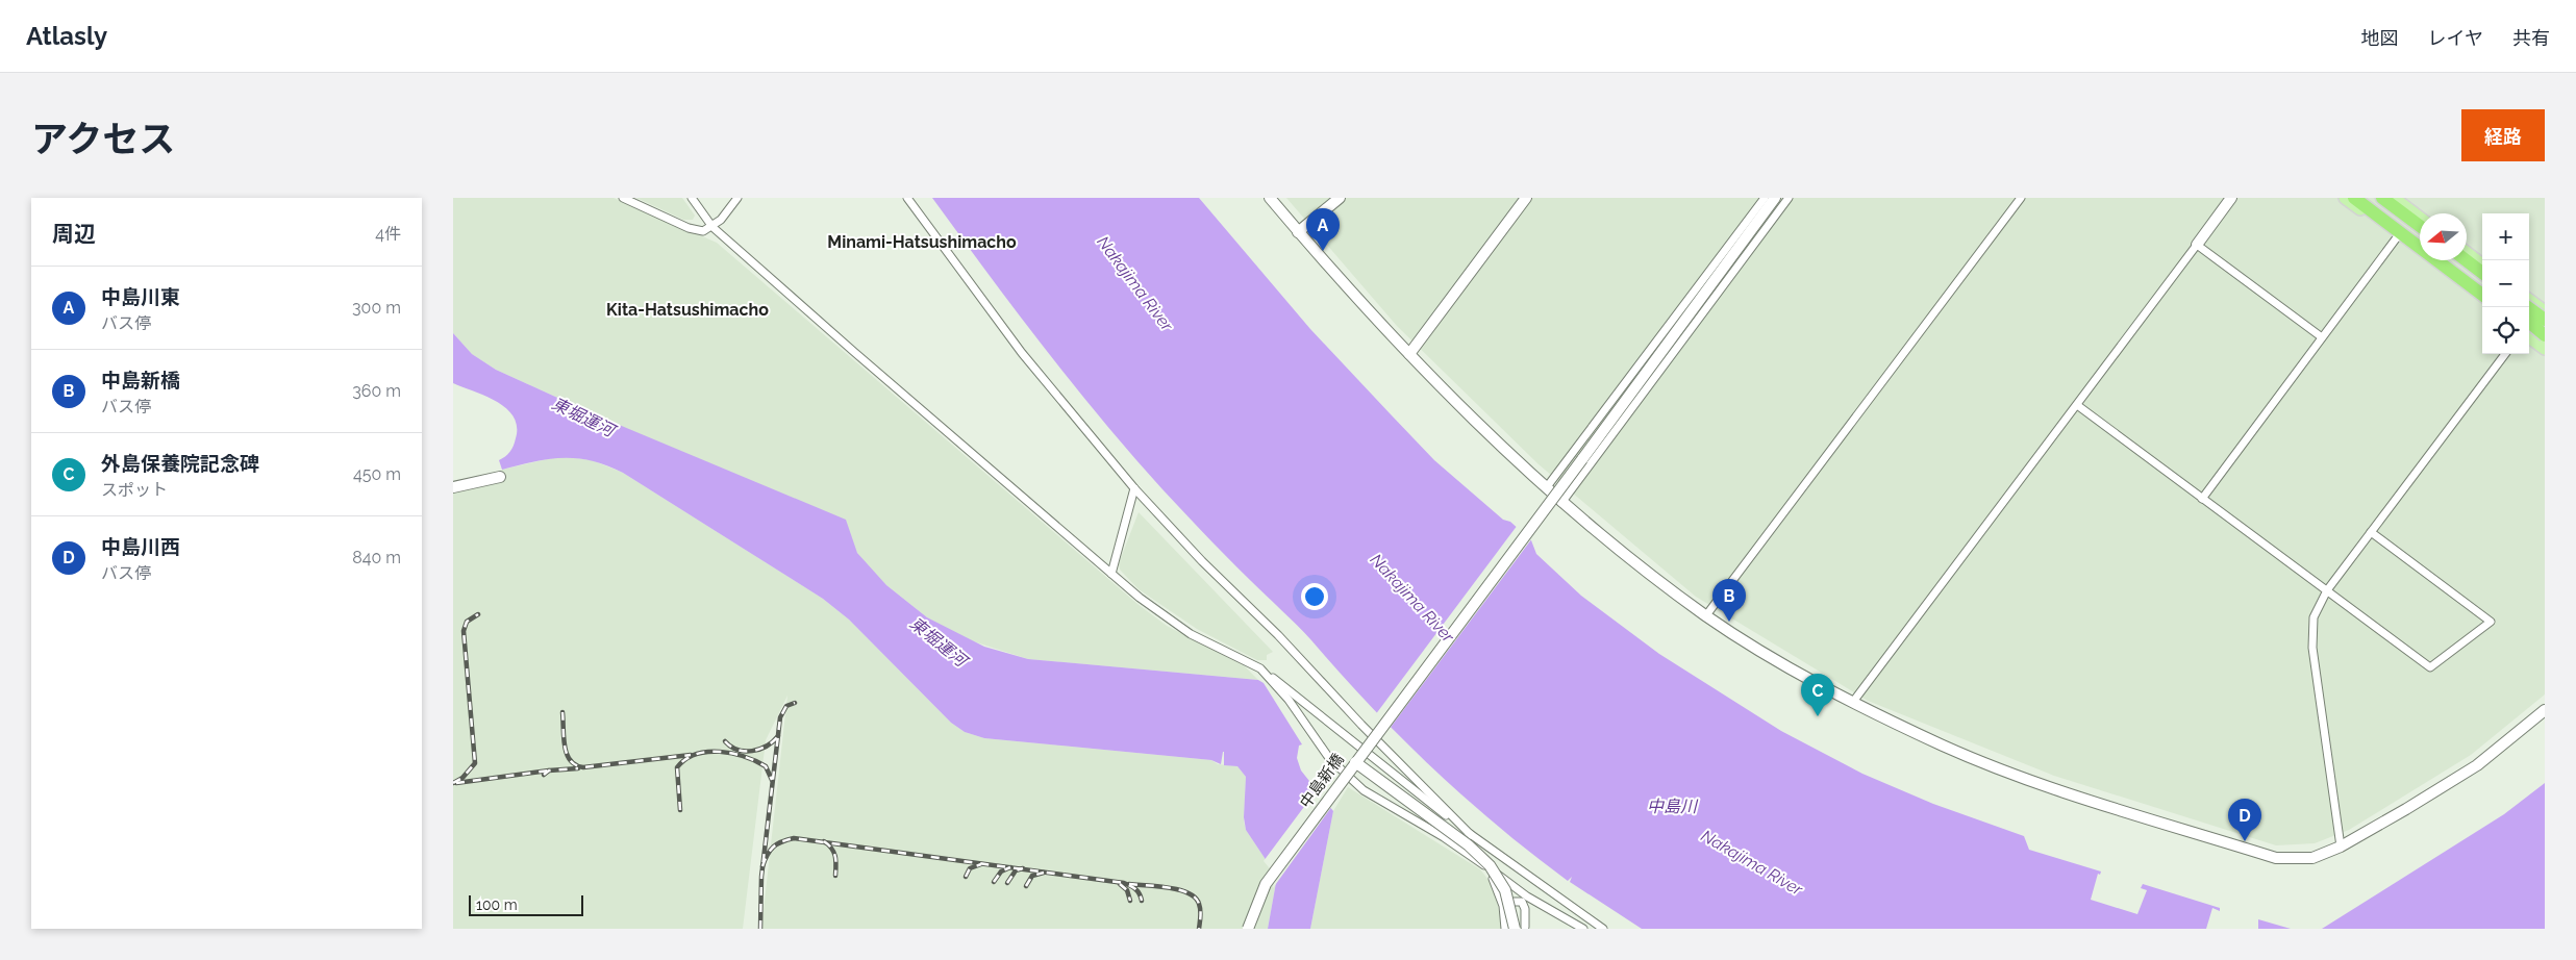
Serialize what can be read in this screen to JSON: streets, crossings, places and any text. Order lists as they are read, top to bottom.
{
  "streets": {
    "street": ["中島新橋"]
  },
  "districts": ["Minami-Hatsushimacho", "Kita-Hatsushimacho"],
  "water": ["Nakajima River", "東堀運河", "中島川"],
  "scale_bar": "100 m",
  "north": "left",
  "page": {
    "header": "Atlasly",
    "nav": ["地図", "レイヤ", "共有"],
    "title": "アクセス",
    "buttons": "経路",
    "heading": ["周辺", "4件"],
    "pins": [
      "A",
      "B",
      "C",
      "D"
    ],
    "map_buttons": ["+", "−"],
    "list": [
      {
        "mark": "A",
        "name": "中島川東",
        "note": "バス停",
        "value": "300 m"
      },
      {
        "mark": "B",
        "name": "中島新橋",
        "note": "バス停",
        "value": "360 m"
      },
      {
        "mark": "C",
        "name": "外島保養院記念碑",
        "note": "スポット",
        "value": "450 m"
      },
      {
        "mark": "D",
        "name": "中島川西",
        "note": "バス停",
        "value": "840 m"
      }
    ],
    "scale": "100 m"
  }
}
